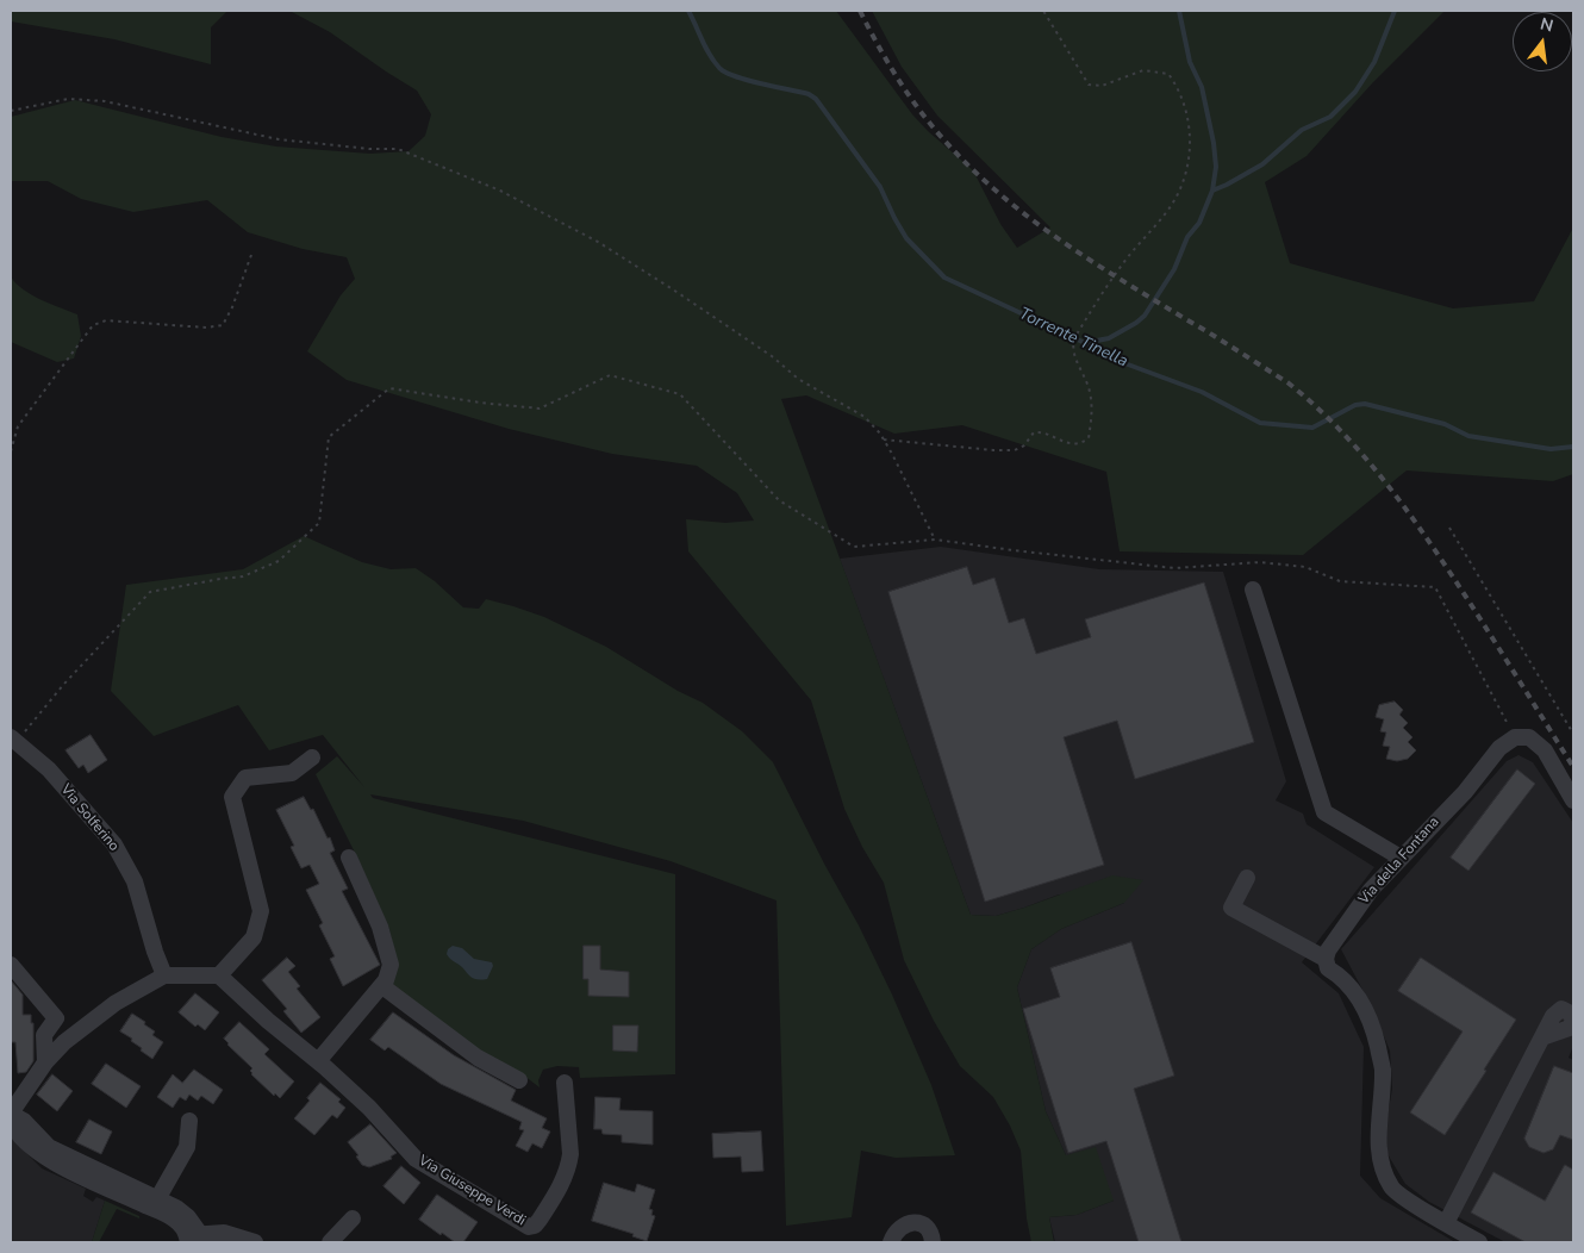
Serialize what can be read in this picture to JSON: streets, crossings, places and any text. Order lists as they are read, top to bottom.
{
  "streets": {
    "street": ["Via Solferino", "Via della Fontana", "Via Giuseppe Verdi"]
  },
  "water": ["Torrente Tinella"],
  "north": "top"
}
